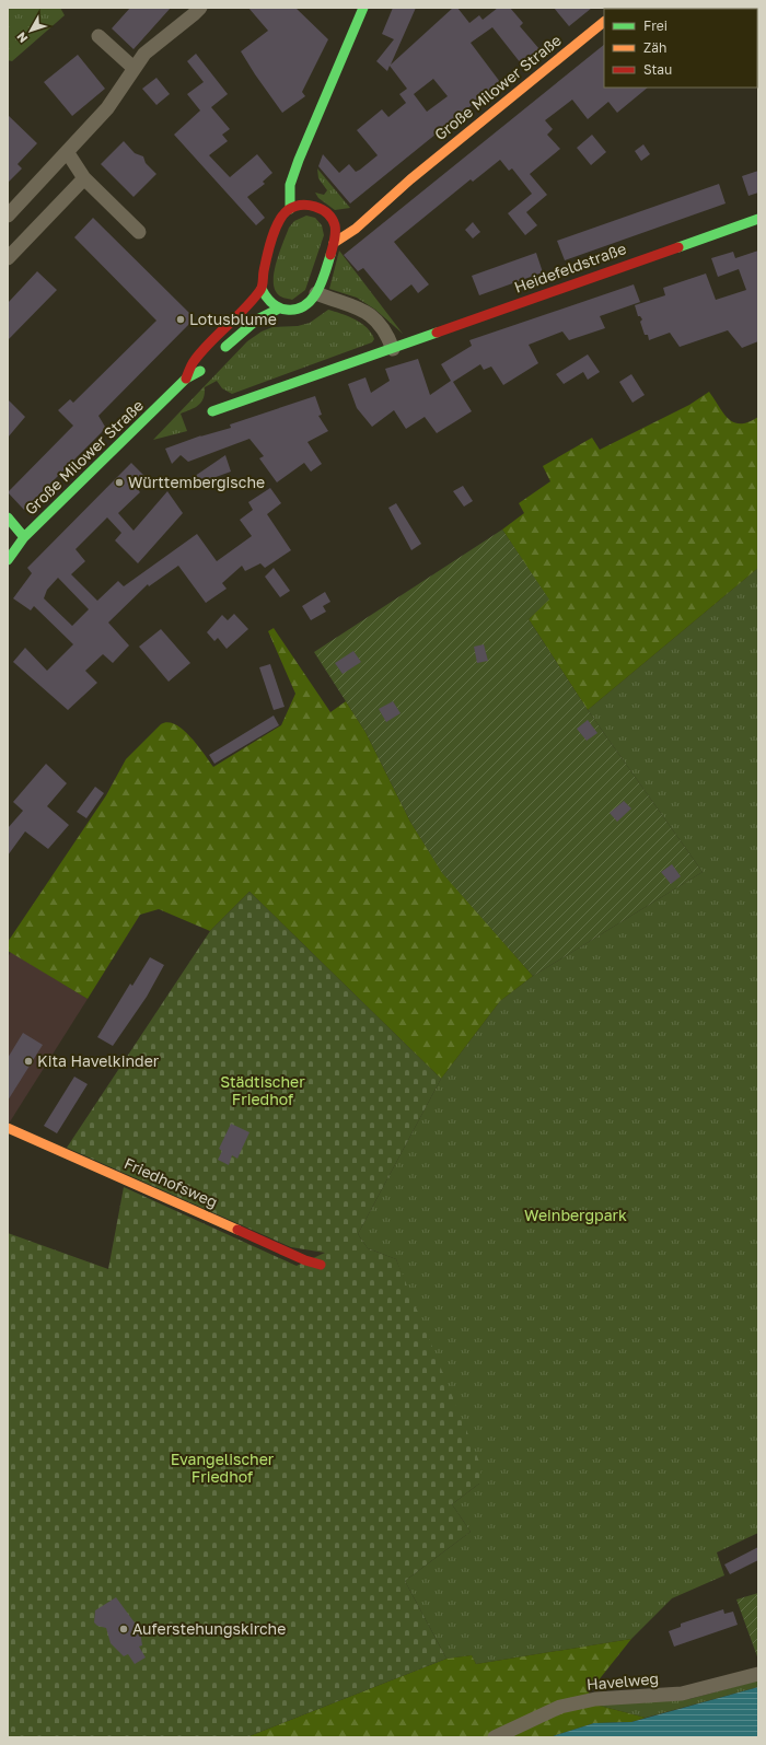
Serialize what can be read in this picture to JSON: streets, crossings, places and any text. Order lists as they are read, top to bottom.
{
  "streets": {
    "main road": ["Große Milower Straße", "Heidefeldstraße", "Friedhofsweg"],
    "street": ["Havelweg"]
  },
  "parks": ["Städtischer Friedhof", "Weinbergpark", "Evangelischer Friedhof"],
  "places": [
    "Lotusblume",
    "Württembergische",
    "Kita Havelkinder",
    "Auferstehungskirche"
  ],
  "legend": ["Frei", "Zäh", "Stau"],
  "north": "bottom left"
}
